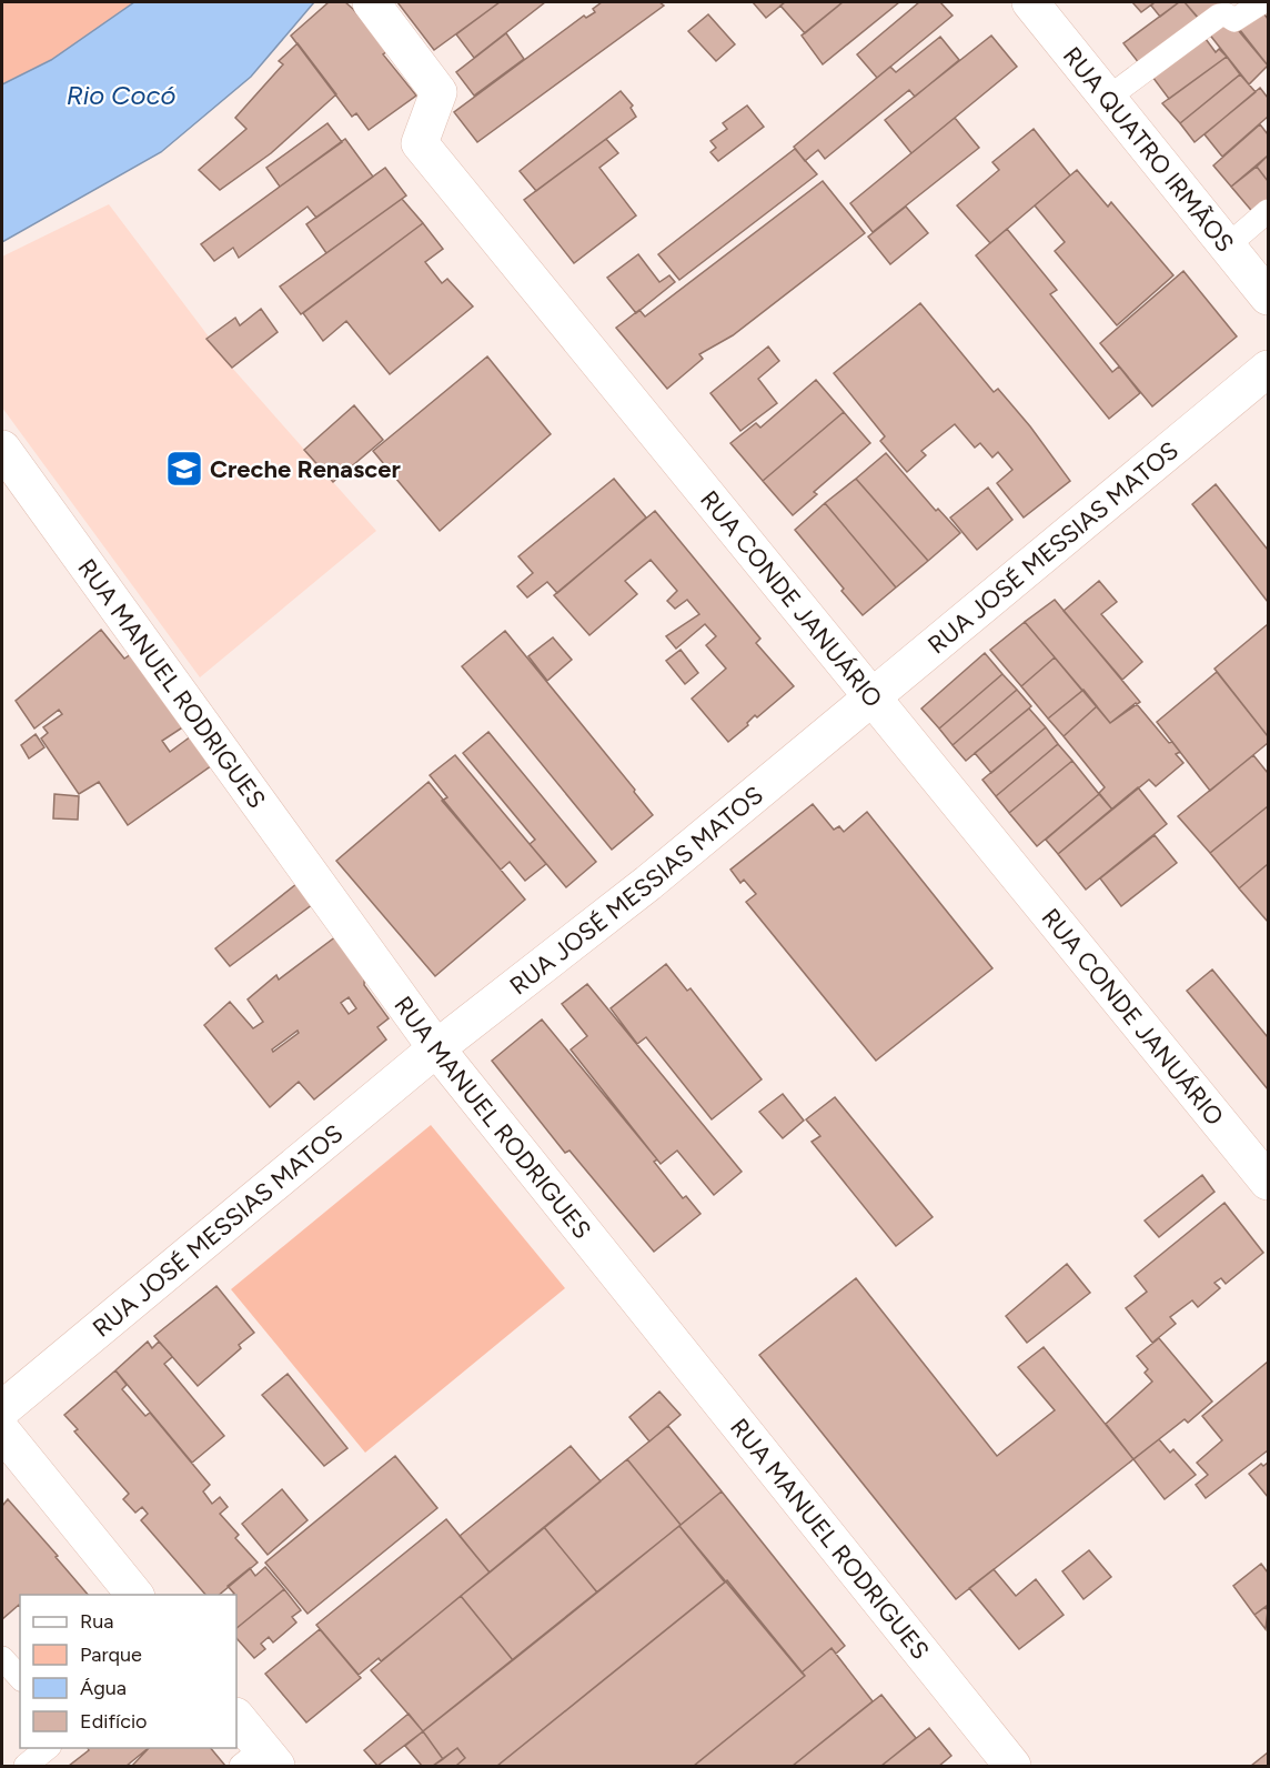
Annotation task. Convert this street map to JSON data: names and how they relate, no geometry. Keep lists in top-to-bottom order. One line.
{"streets":{"street":["RUA QUATRO IRMÃOS","RUA JOSÉ MESSIAS MATOS","RUA CONDE JANUÁRIO","RUA MANUEL RODRIGUES"]},"crossings":[["RUA JOSÉ MESSIAS MATOS","RUA CONDE JANUÁRIO"],["RUA JOSÉ MESSIAS MATOS","RUA MANUEL RODRIGUES"]],"water":["Rio Cocó"],"places":{"school or university":["Creche Renascer"]},"legend":["Rua","Parque","Água","Edifício"]}
